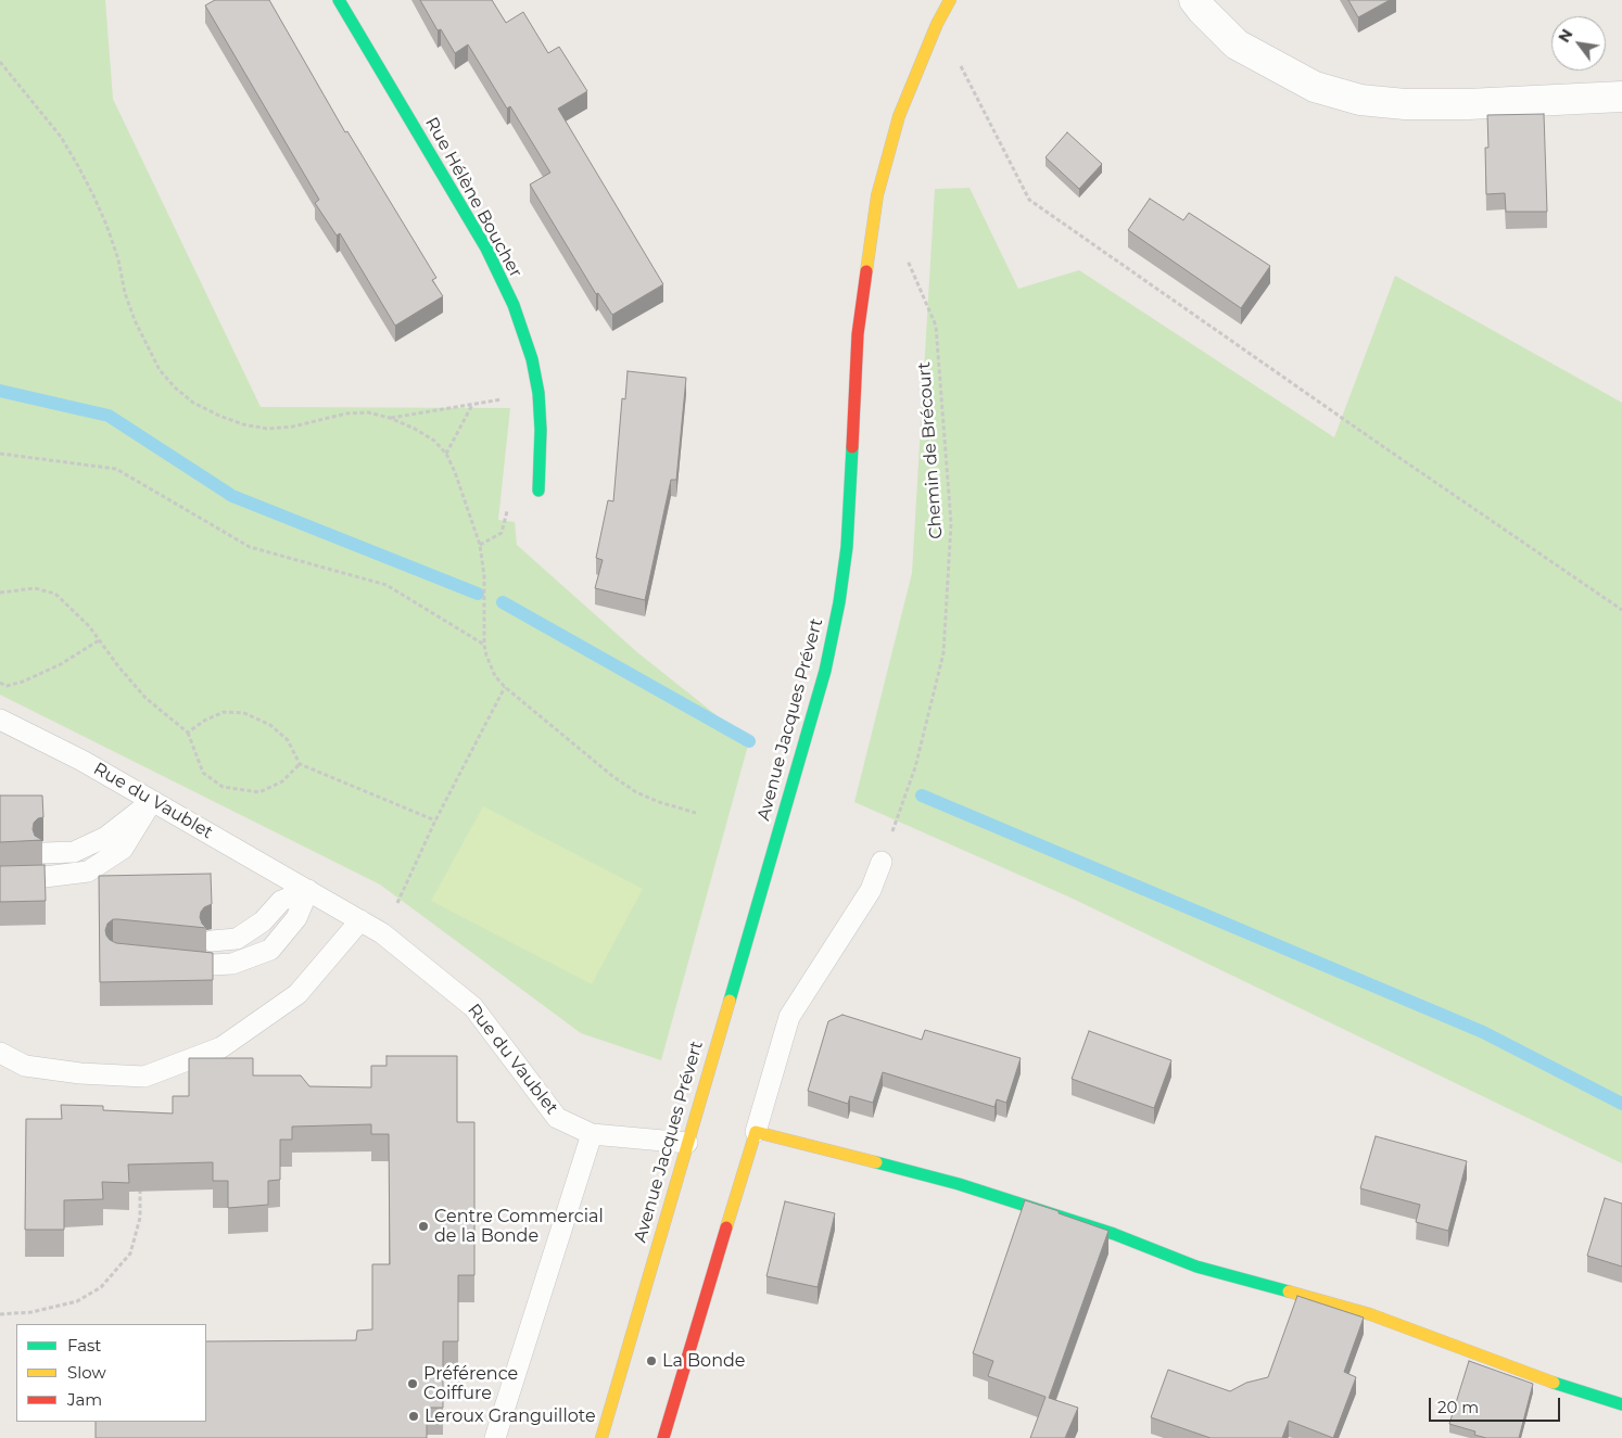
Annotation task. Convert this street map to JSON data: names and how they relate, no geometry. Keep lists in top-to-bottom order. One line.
{"streets":{"street":["Rue Hélène Boucher","Avenue Jacques Prévert"],"lane":["Rue du Vaublet"],"path":["Chemin de Brécourt"]},"crossings":[["Avenue Jacques Prévert","Rue du Vaublet"]],"places":["Centre Commercial de la Bonde","La Bonde","Préférence Coiffure","Leroux Granguillote"],"legend":["Fast","Slow","Jam"],"scale_bar":"20 m","north":"top left"}
